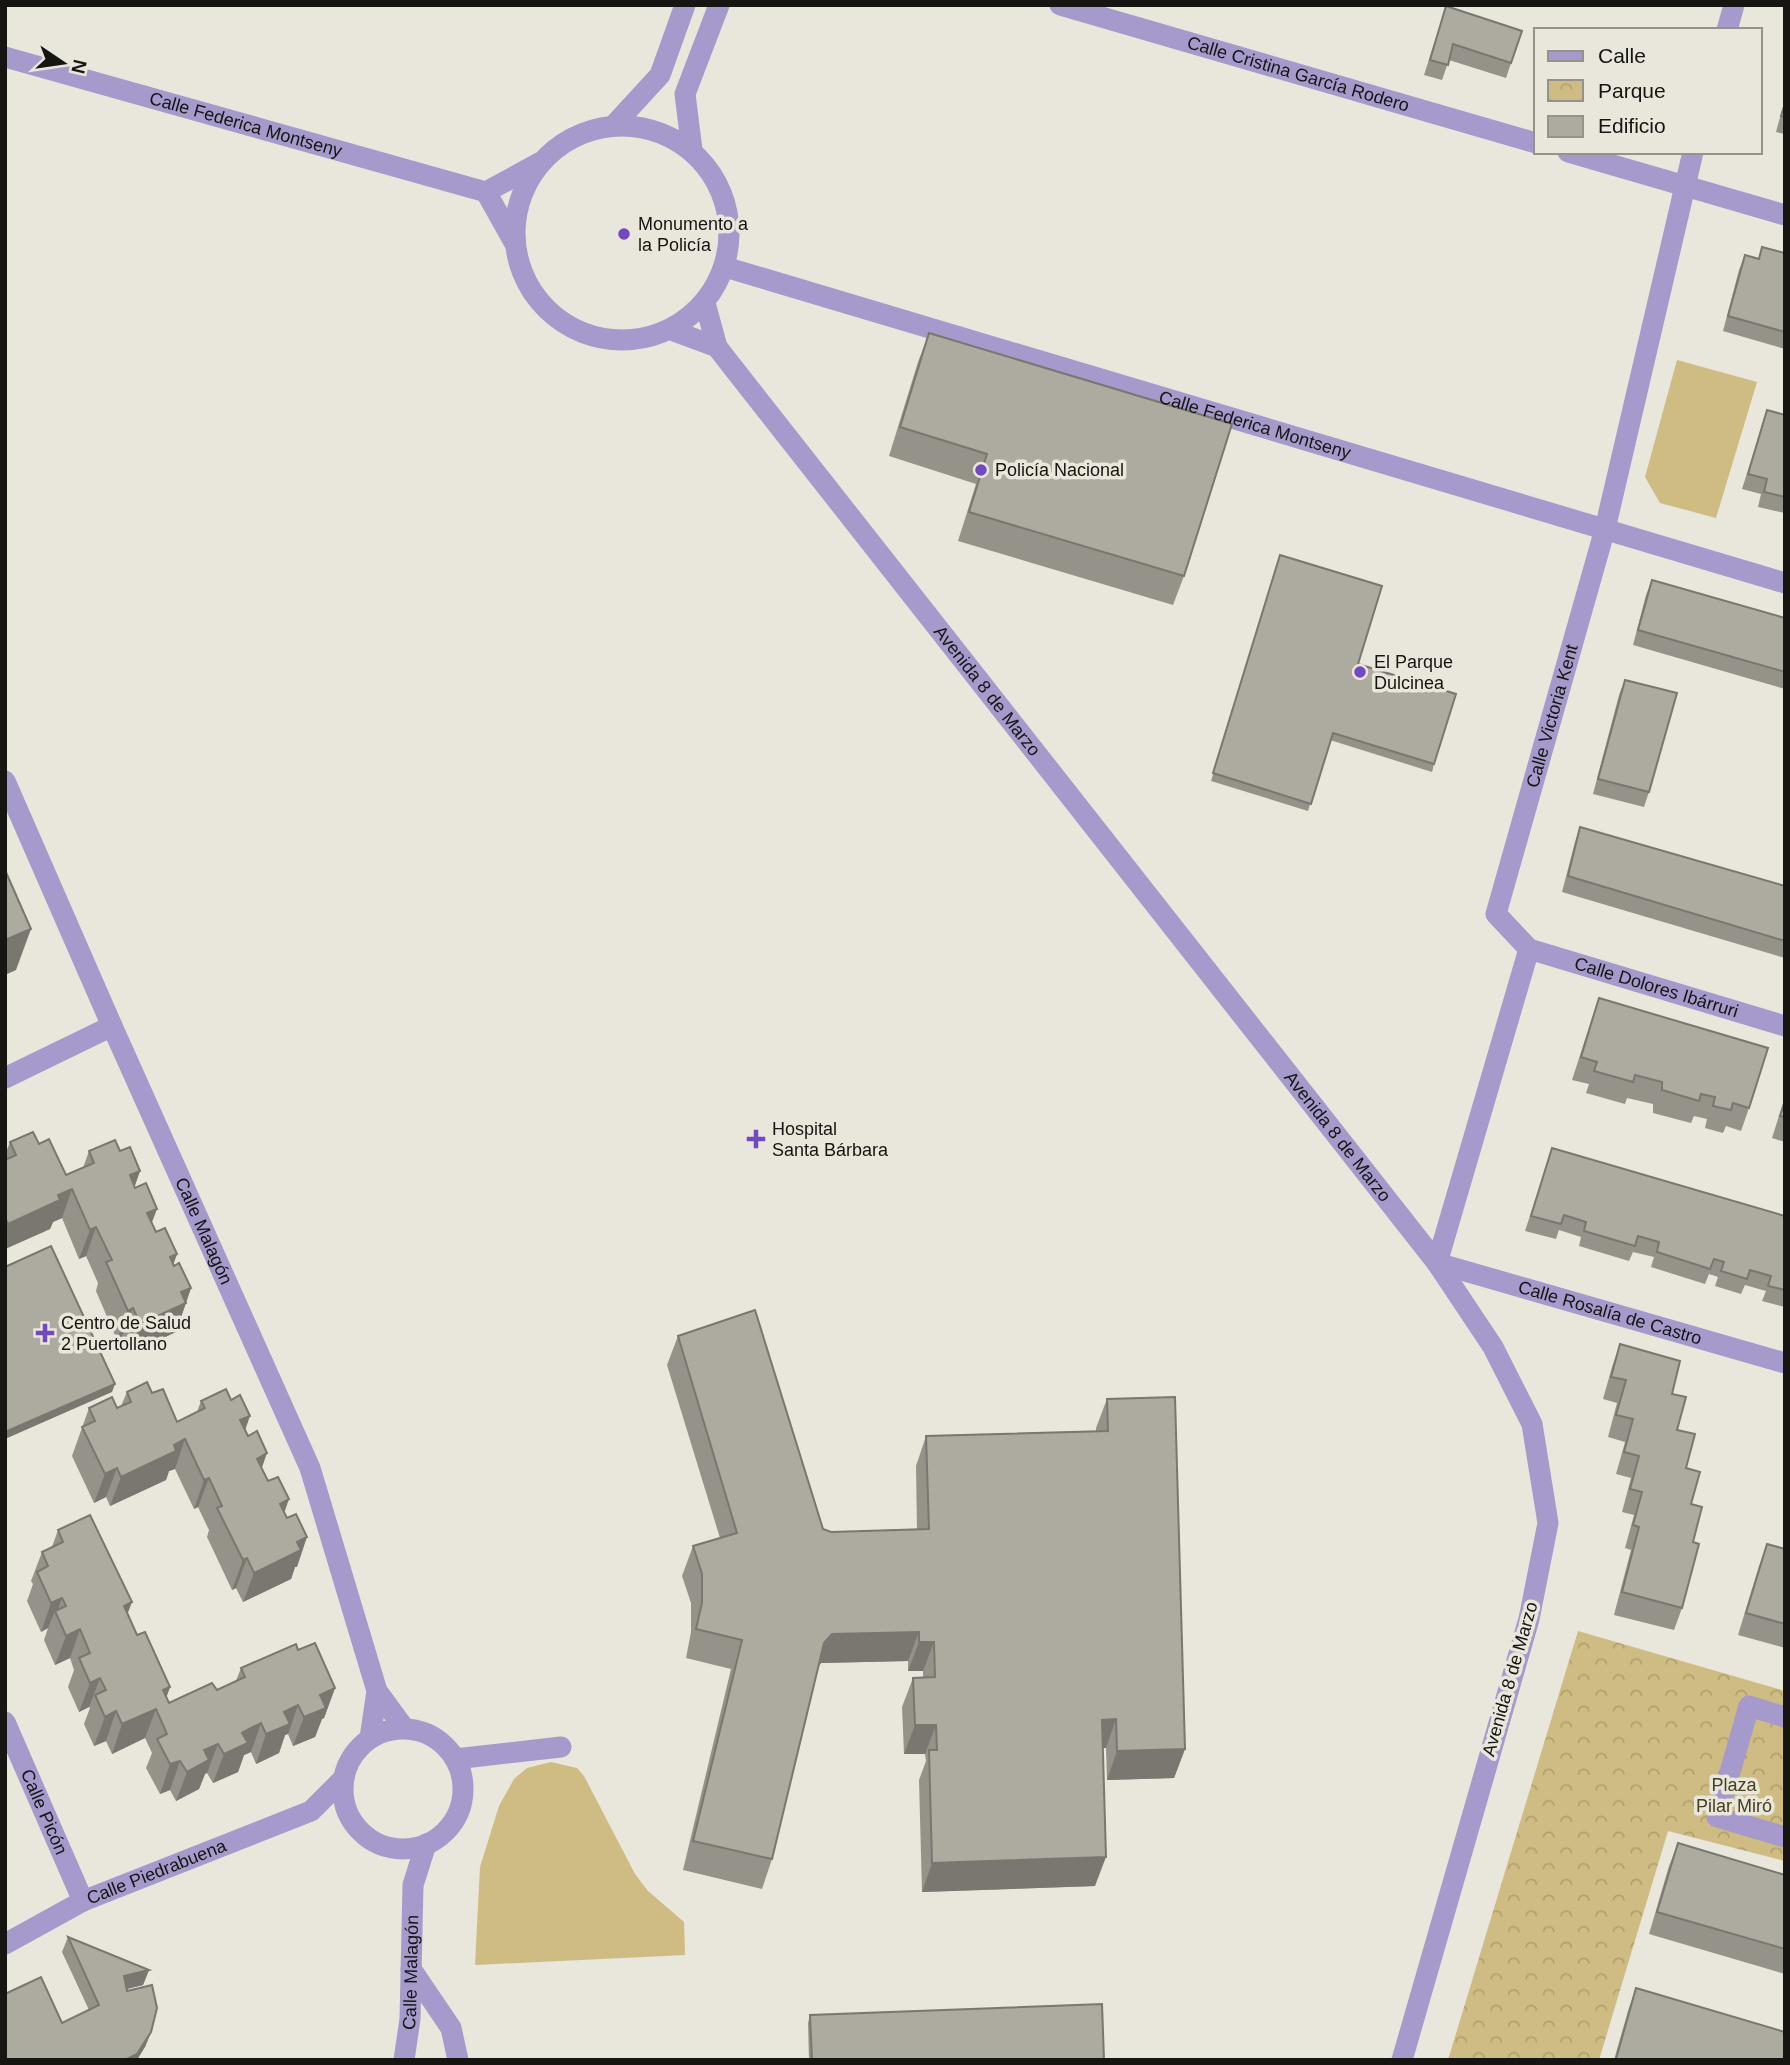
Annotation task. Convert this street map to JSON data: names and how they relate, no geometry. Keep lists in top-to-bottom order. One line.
{"streets":{"street":["Calle Cristina García Rodero","Calle Federica Montseny","Avenida 8 de Marzo","Calle Victoria Kent","Calle Dolores Ibárruri","Calle Malagón","Calle Rosalía de Castro","Calle Picón","Calle Piedrabuena"]},"crossings":[["Calle Federica Montseny","Avenida 8 de Marzo"],["Calle Federica Montseny","Calle Victoria Kent"],["Avenida 8 de Marzo","Calle Rosalía de Castro"],["Calle Victoria Kent","Calle Dolores Ibárruri"],["Calle Malagón","Calle Piedrabuena"],["Calle Picón","Calle Piedrabuena"]],"parks":["Plaza Pilar Miró"],"places":{"other":["Monumento a la Policía","Policía Nacional","El Parque Dulcinea"],"health":["Hospital Santa Bárbara","Centro de Salud 2 Puertollano"]},"legend":["Calle","Parque","Edificio"],"north":"right"}
